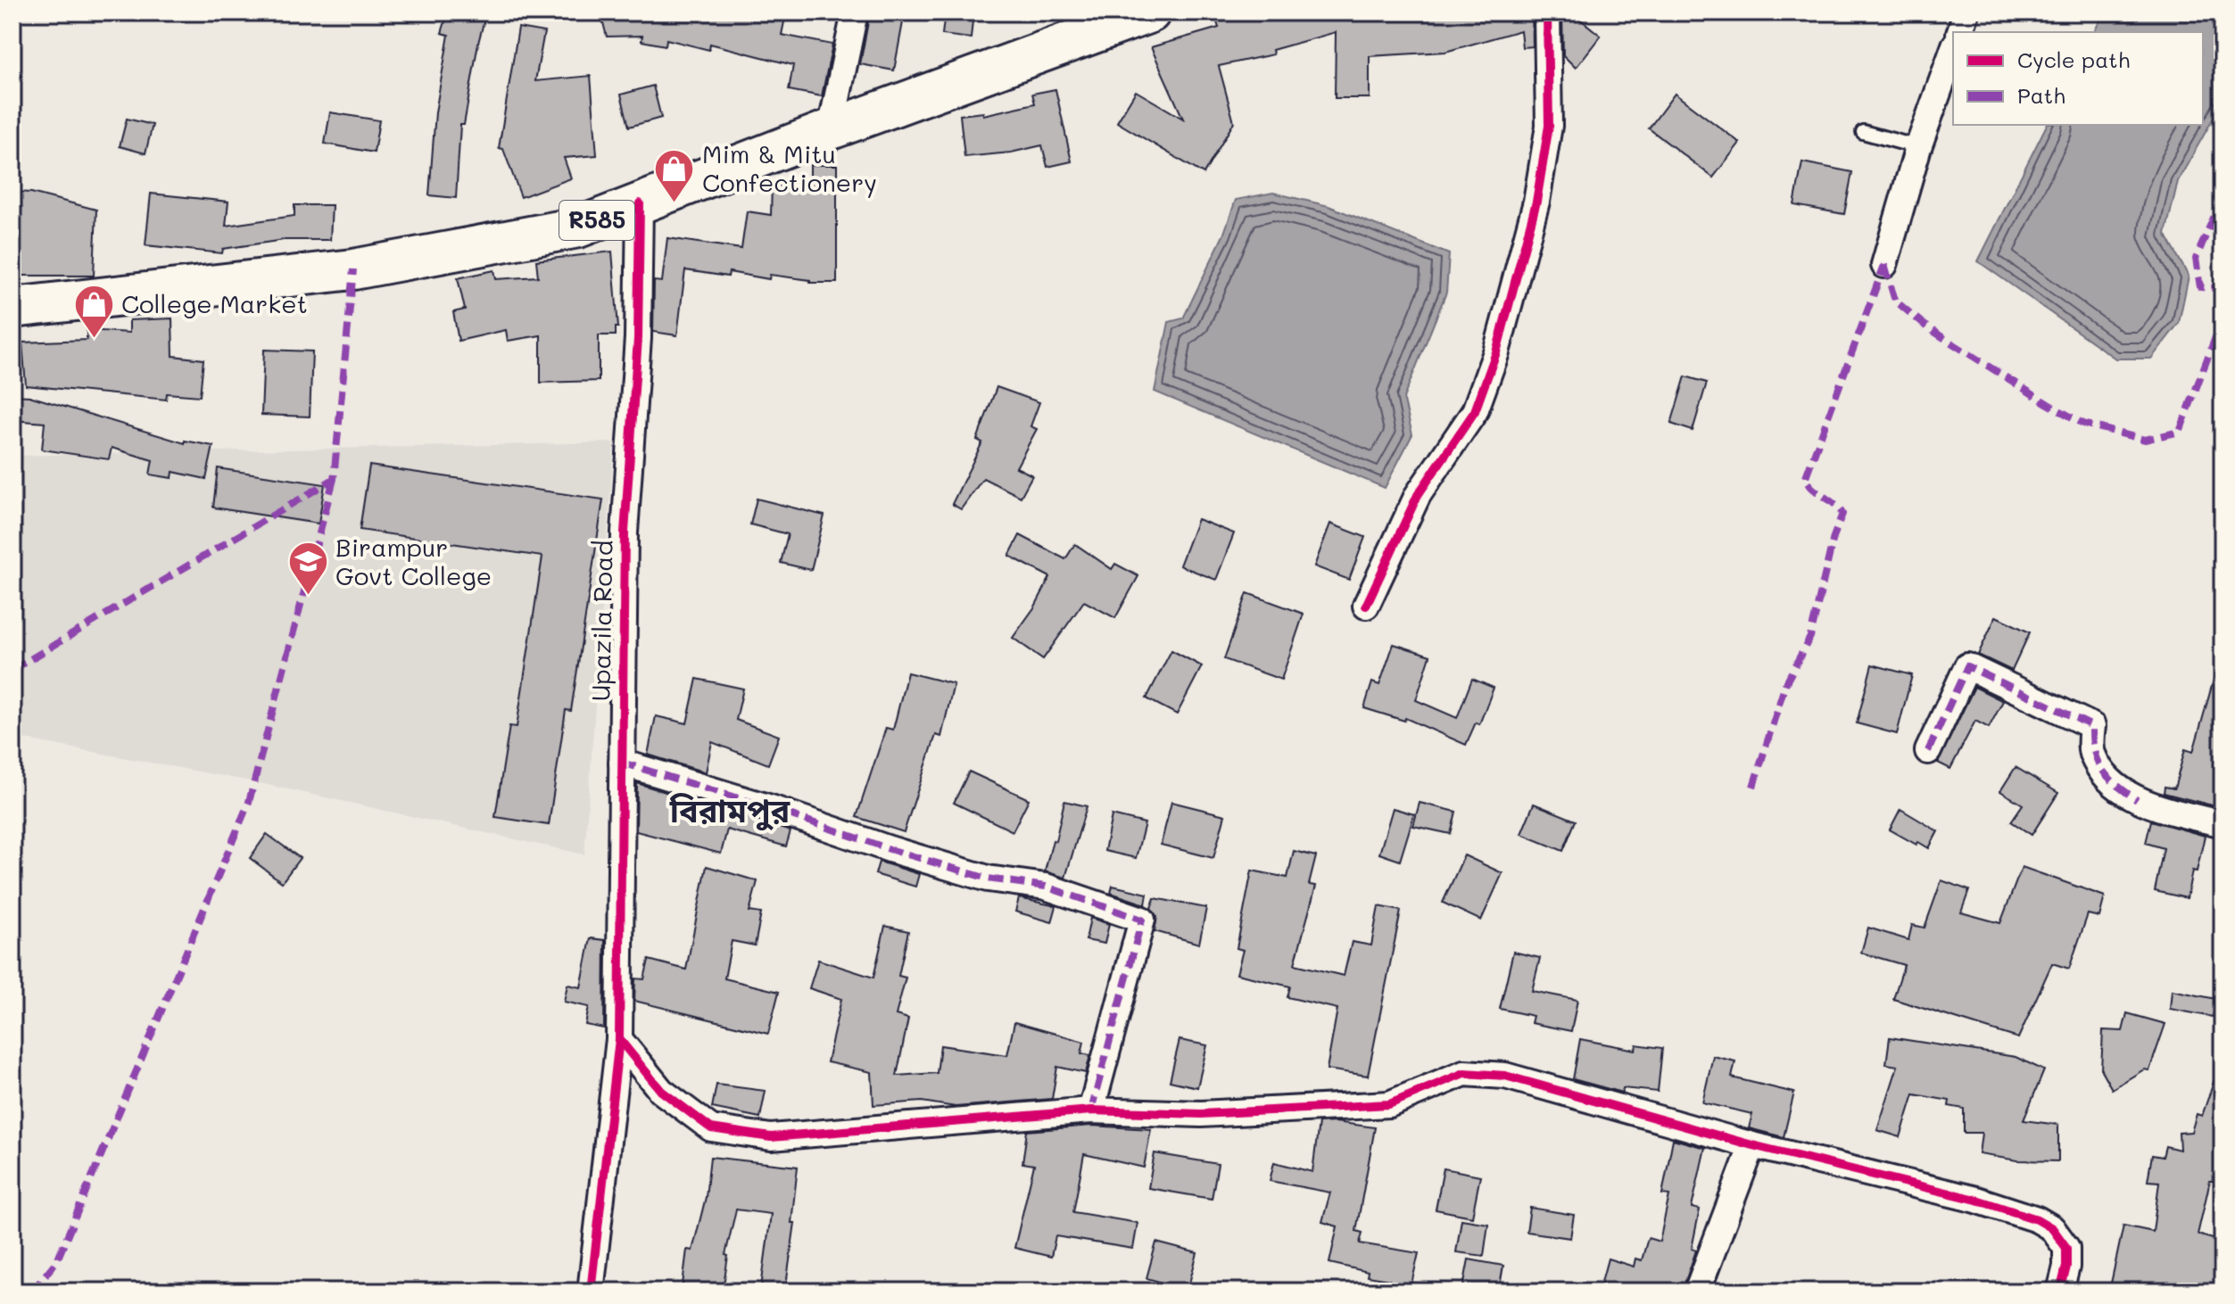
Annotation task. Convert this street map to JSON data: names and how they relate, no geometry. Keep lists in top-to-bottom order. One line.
{"streets":{"main road":["R585"],"street":["Upazila Road"]},"crossings":[["R585","Upazila Road"]],"districts":["বিরামপুর"],"places":{"shop":["Mim & Mitu Confectionery","College Market"],"school or university":["Birampur Govt College"]},"legend":["Cycle path","Path"]}
